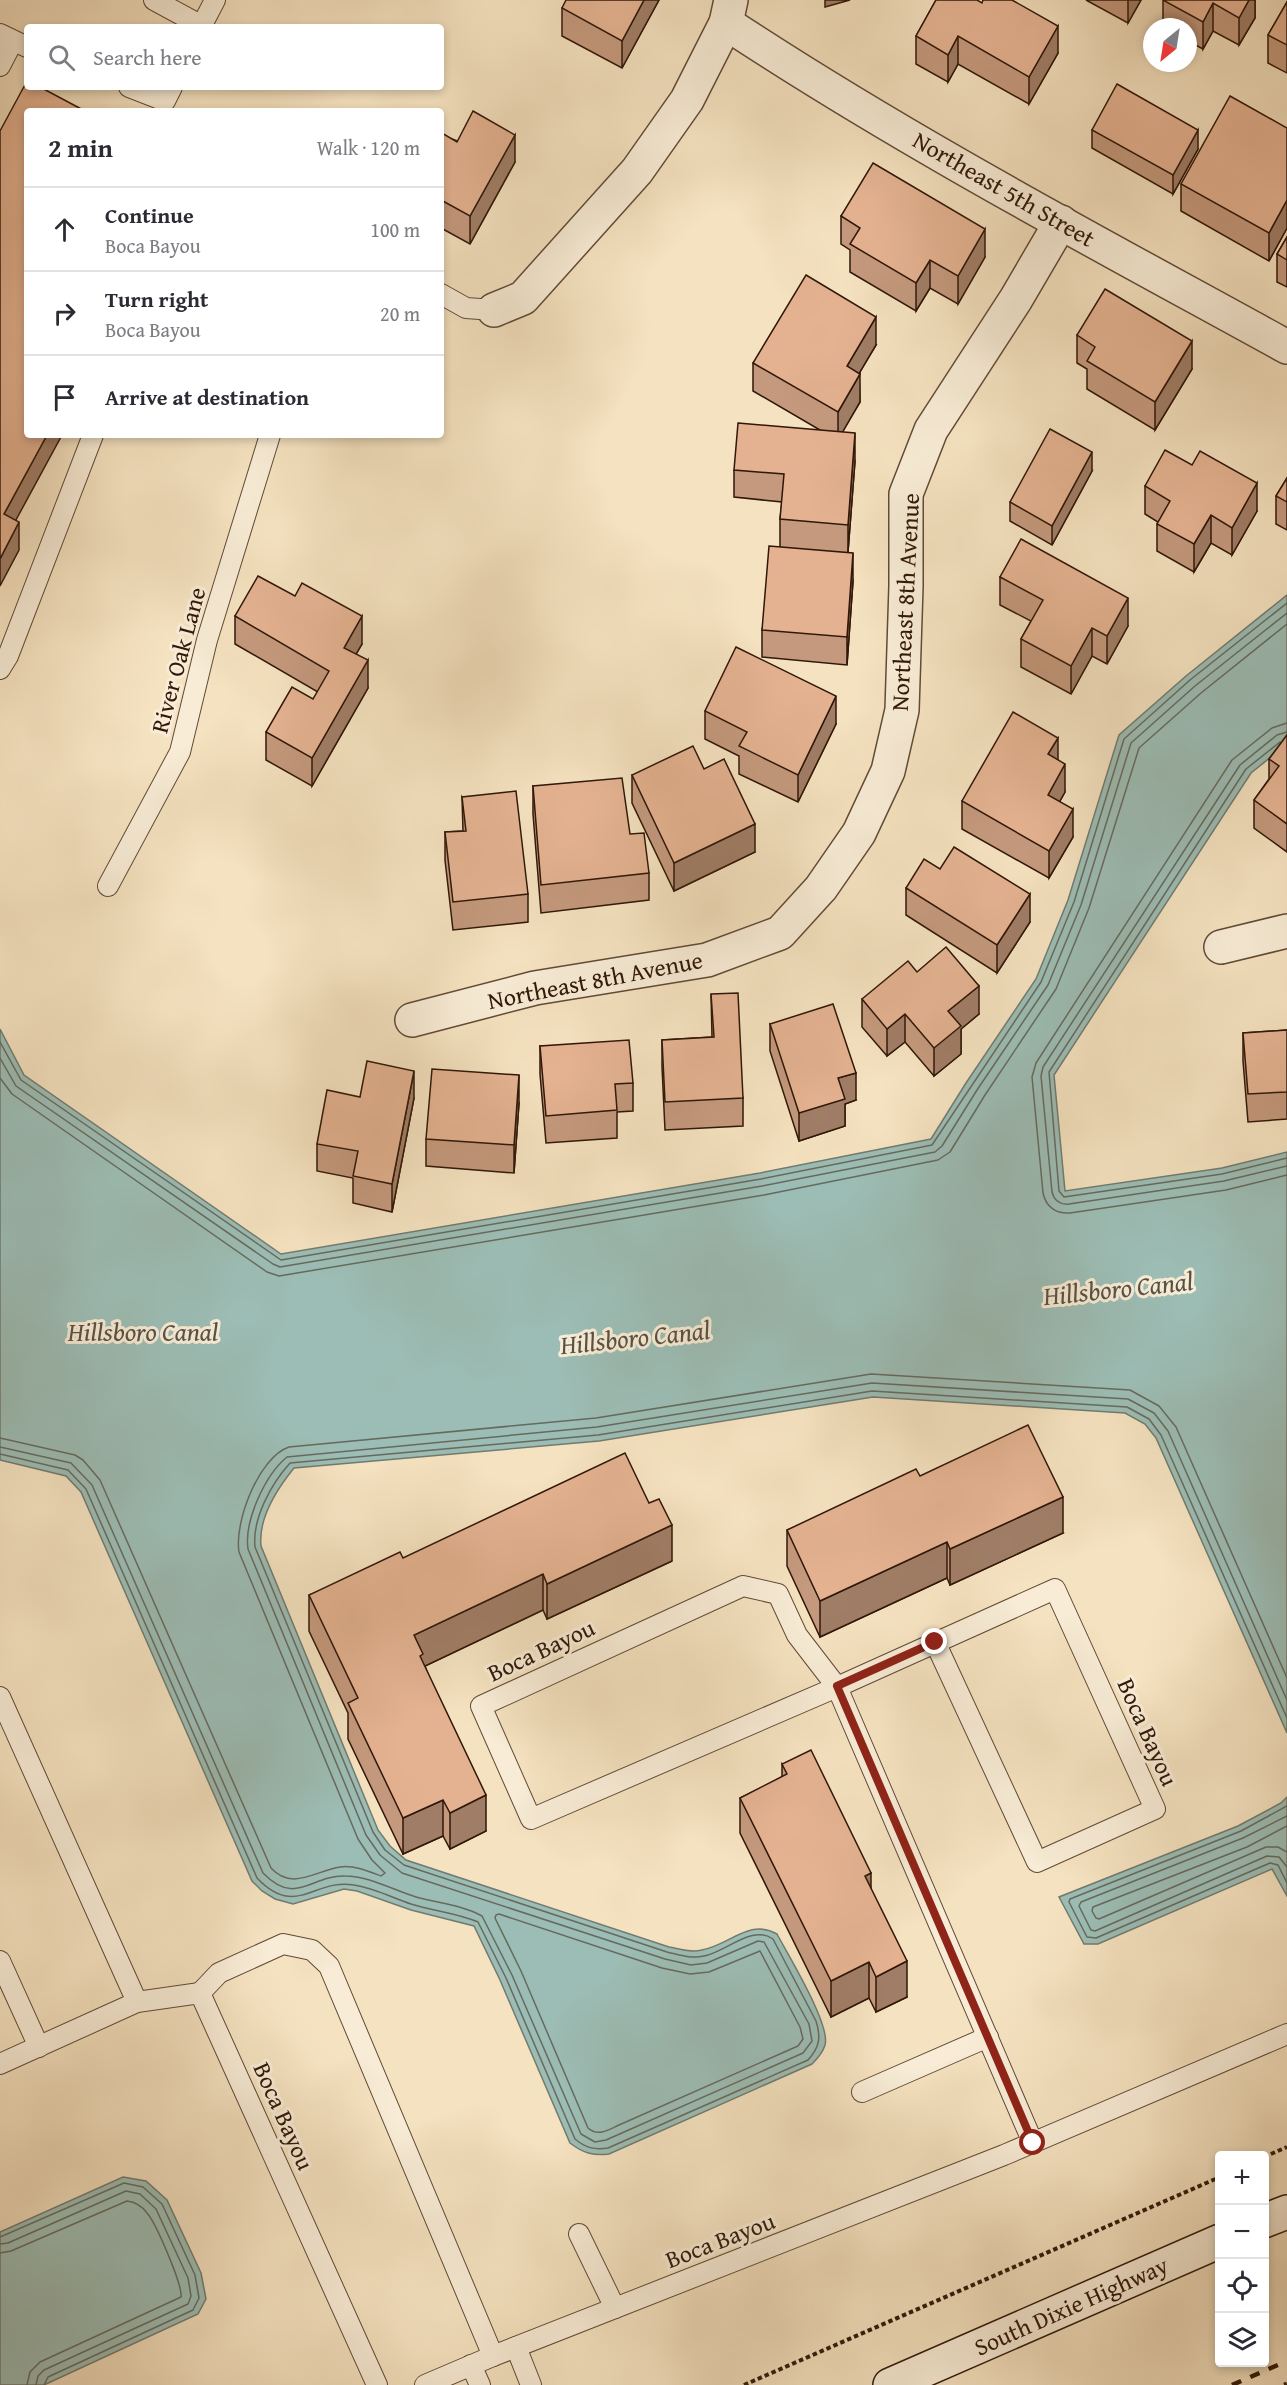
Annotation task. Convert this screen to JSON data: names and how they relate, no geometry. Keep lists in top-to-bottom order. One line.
{"streets":{"street":["Northeast 5th Street","Northeast 8th Avenue","South Dixie Highway"],"lane":["River Oak Lane","Boca Bayou"]},"crossings":[["Northeast 5th Street","Northeast 8th Avenue"]],"water":["Hillsboro Canal"],"north":"bottom left","page":{"search":"Search here","heading":["2 min","Walk · 120 m"],"list":[["Continue","Boca Bayou","100 m"],["Turn right","Boca Bayou","20 m"],"Arrive at destination"],"map_buttons":["+","−"]}}
